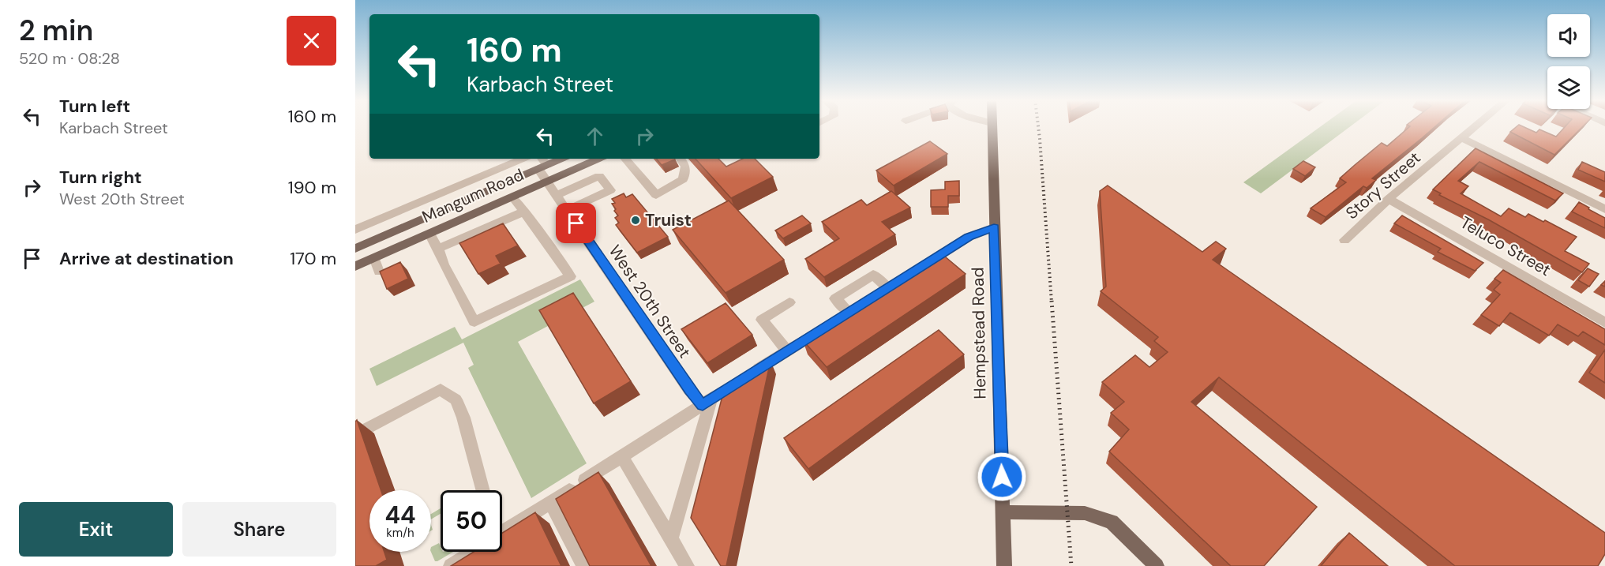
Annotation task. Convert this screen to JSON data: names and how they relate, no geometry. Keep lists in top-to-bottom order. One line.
{"streets":{"main road":["Mangum Road","Hempstead Road"],"street":["Story Street","Teluco Street","West 20th Street"]},"crossings":[["Story Street","Teluco Street"],["Mangum Road","West 20th Street"]],"places":["Truist"],"page":{"heading":["2 min","520 m · 08:28"],"turn":["160 m","Karbach Street"],"list":[{"name":"Turn left","note":"Karbach Street","value":"160 m"},{"name":"Turn right","note":"West 20th Street","value":"190 m"},{"name":"Arrive at destination","value":"170 m"}],"speed":"44 km/h","limit":"50","buttons":["Exit","Share"]}}
